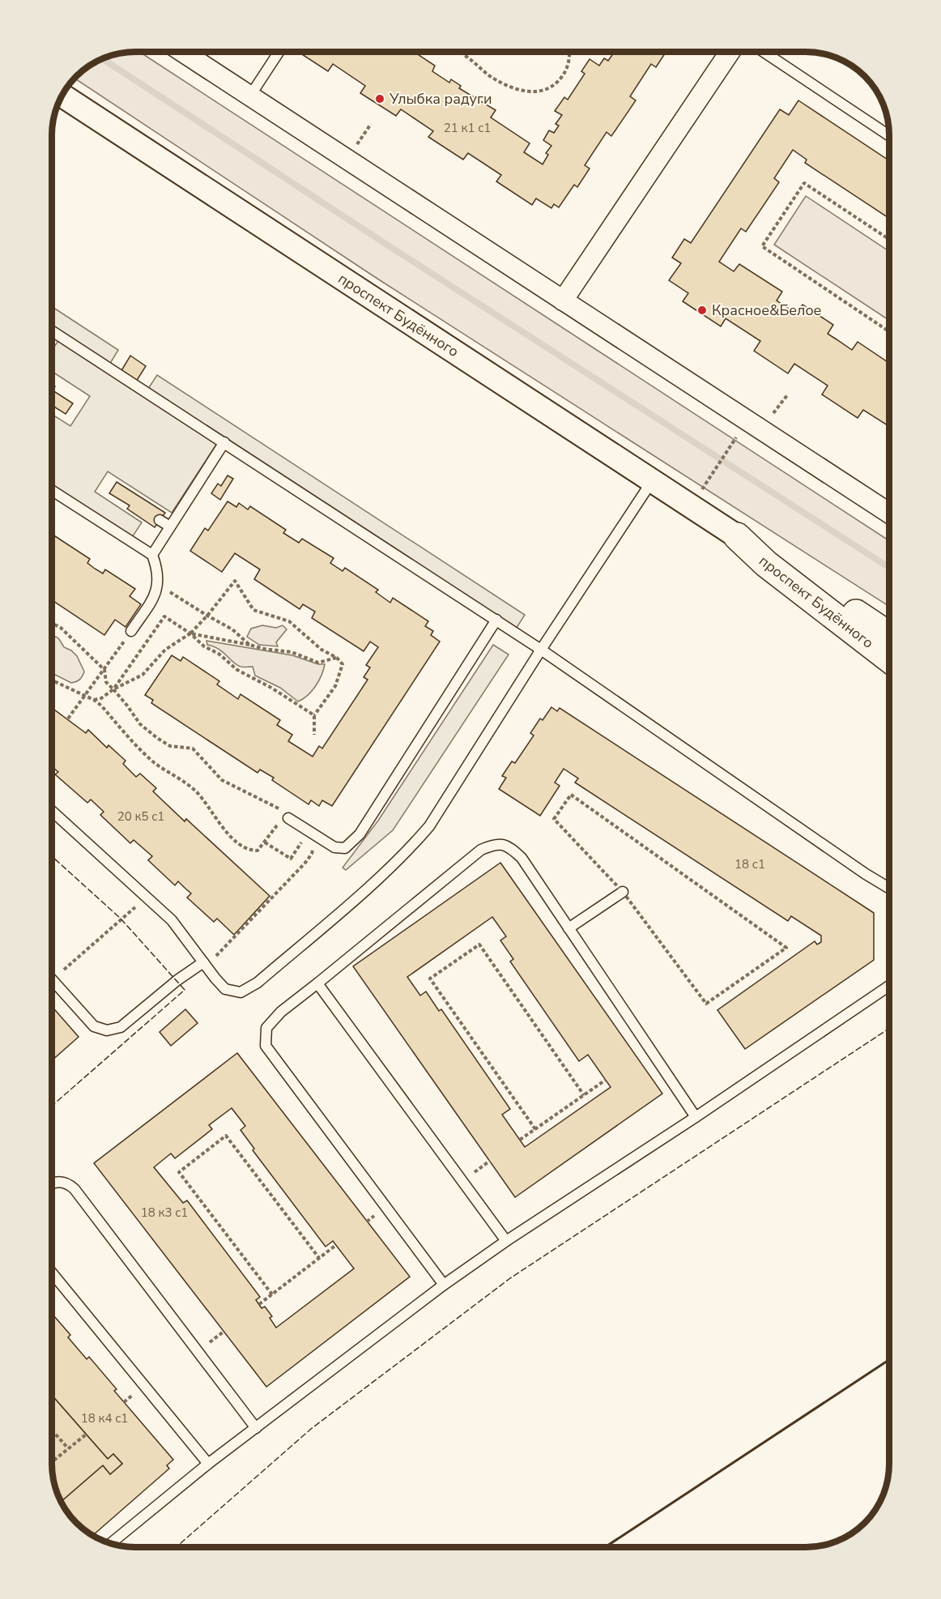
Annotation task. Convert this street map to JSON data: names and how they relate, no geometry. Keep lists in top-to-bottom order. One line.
{"streets":{"main road":["проспект Будённого"]},"places":["Улыбка радуги","Красное&Белое"],"house_numbers":["21 к1 с1","20 к5 с1","18 с1","18 к3 с1","18 к4 с1"]}
